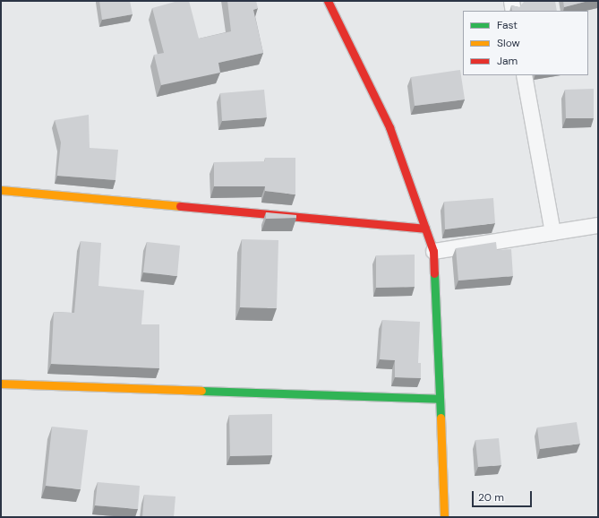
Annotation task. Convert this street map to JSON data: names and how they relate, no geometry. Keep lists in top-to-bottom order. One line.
{"legend":["Fast","Slow","Jam"],"scale_bar":"20 m"}
